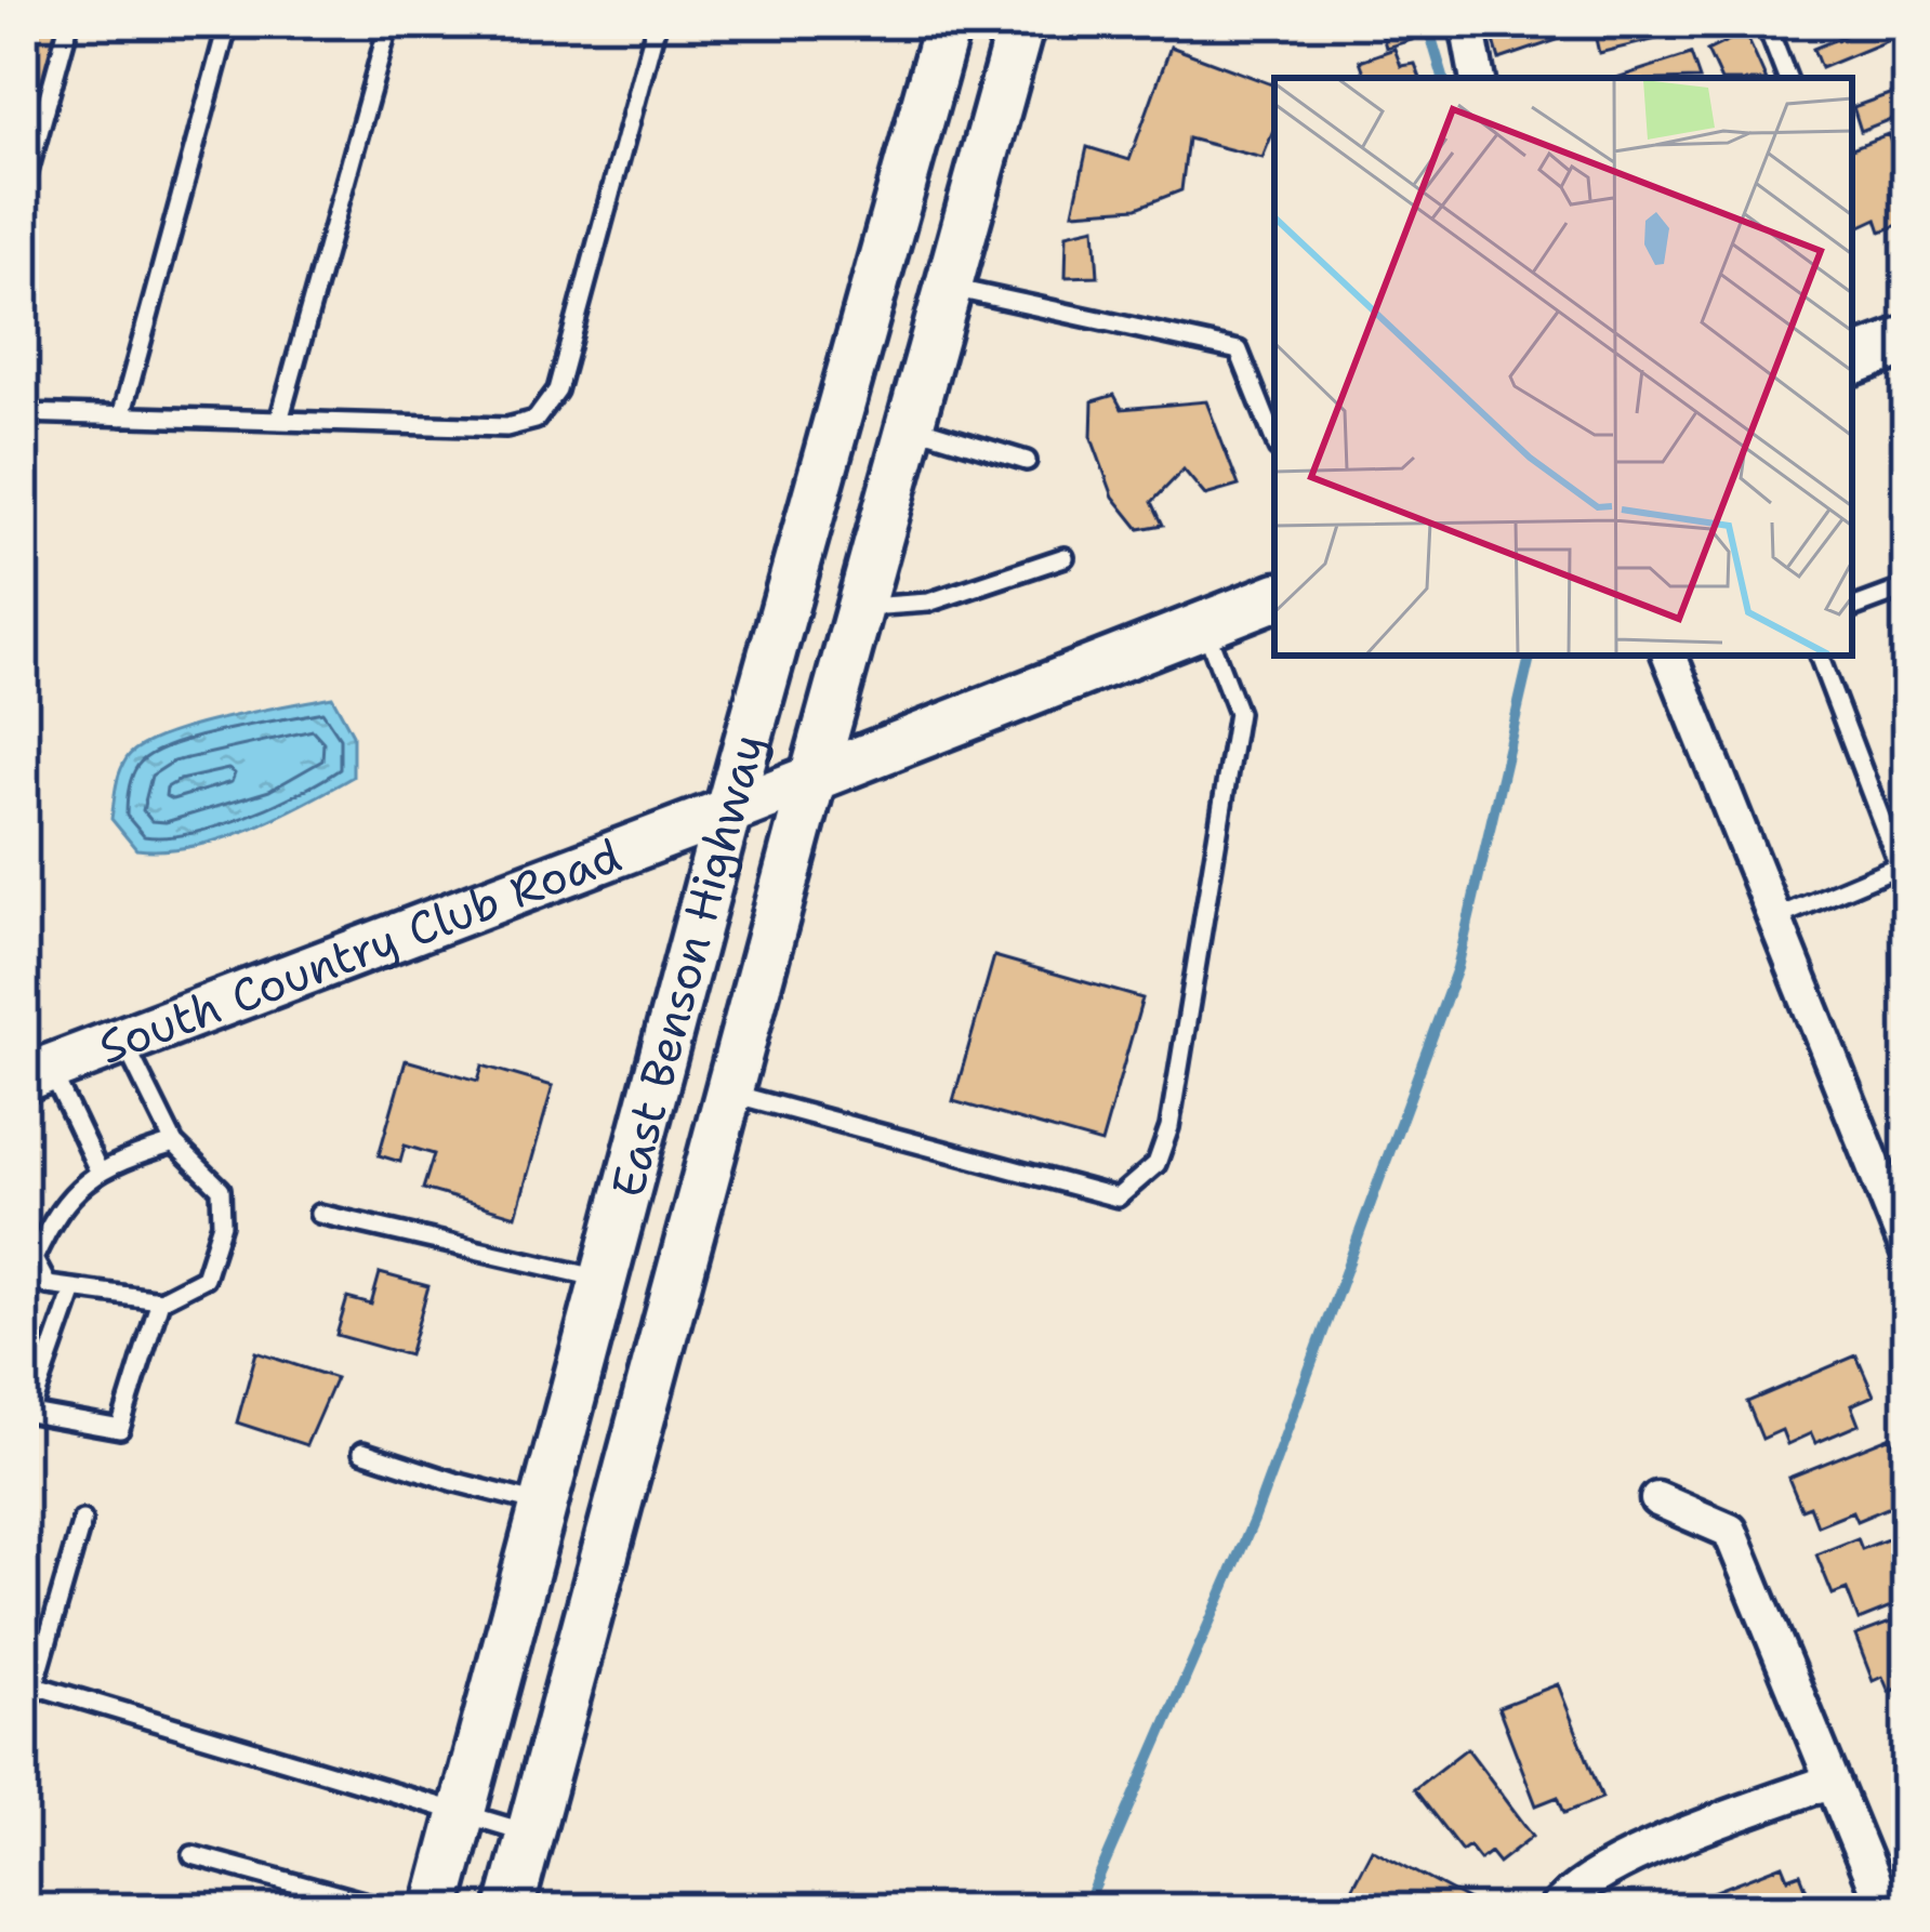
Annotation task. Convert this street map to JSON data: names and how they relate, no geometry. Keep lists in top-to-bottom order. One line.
{"streets":{"main road":["South Country Club Road","East Benson Highway"]},"crossings":[["South Country Club Road","East Benson Highway"]]}
